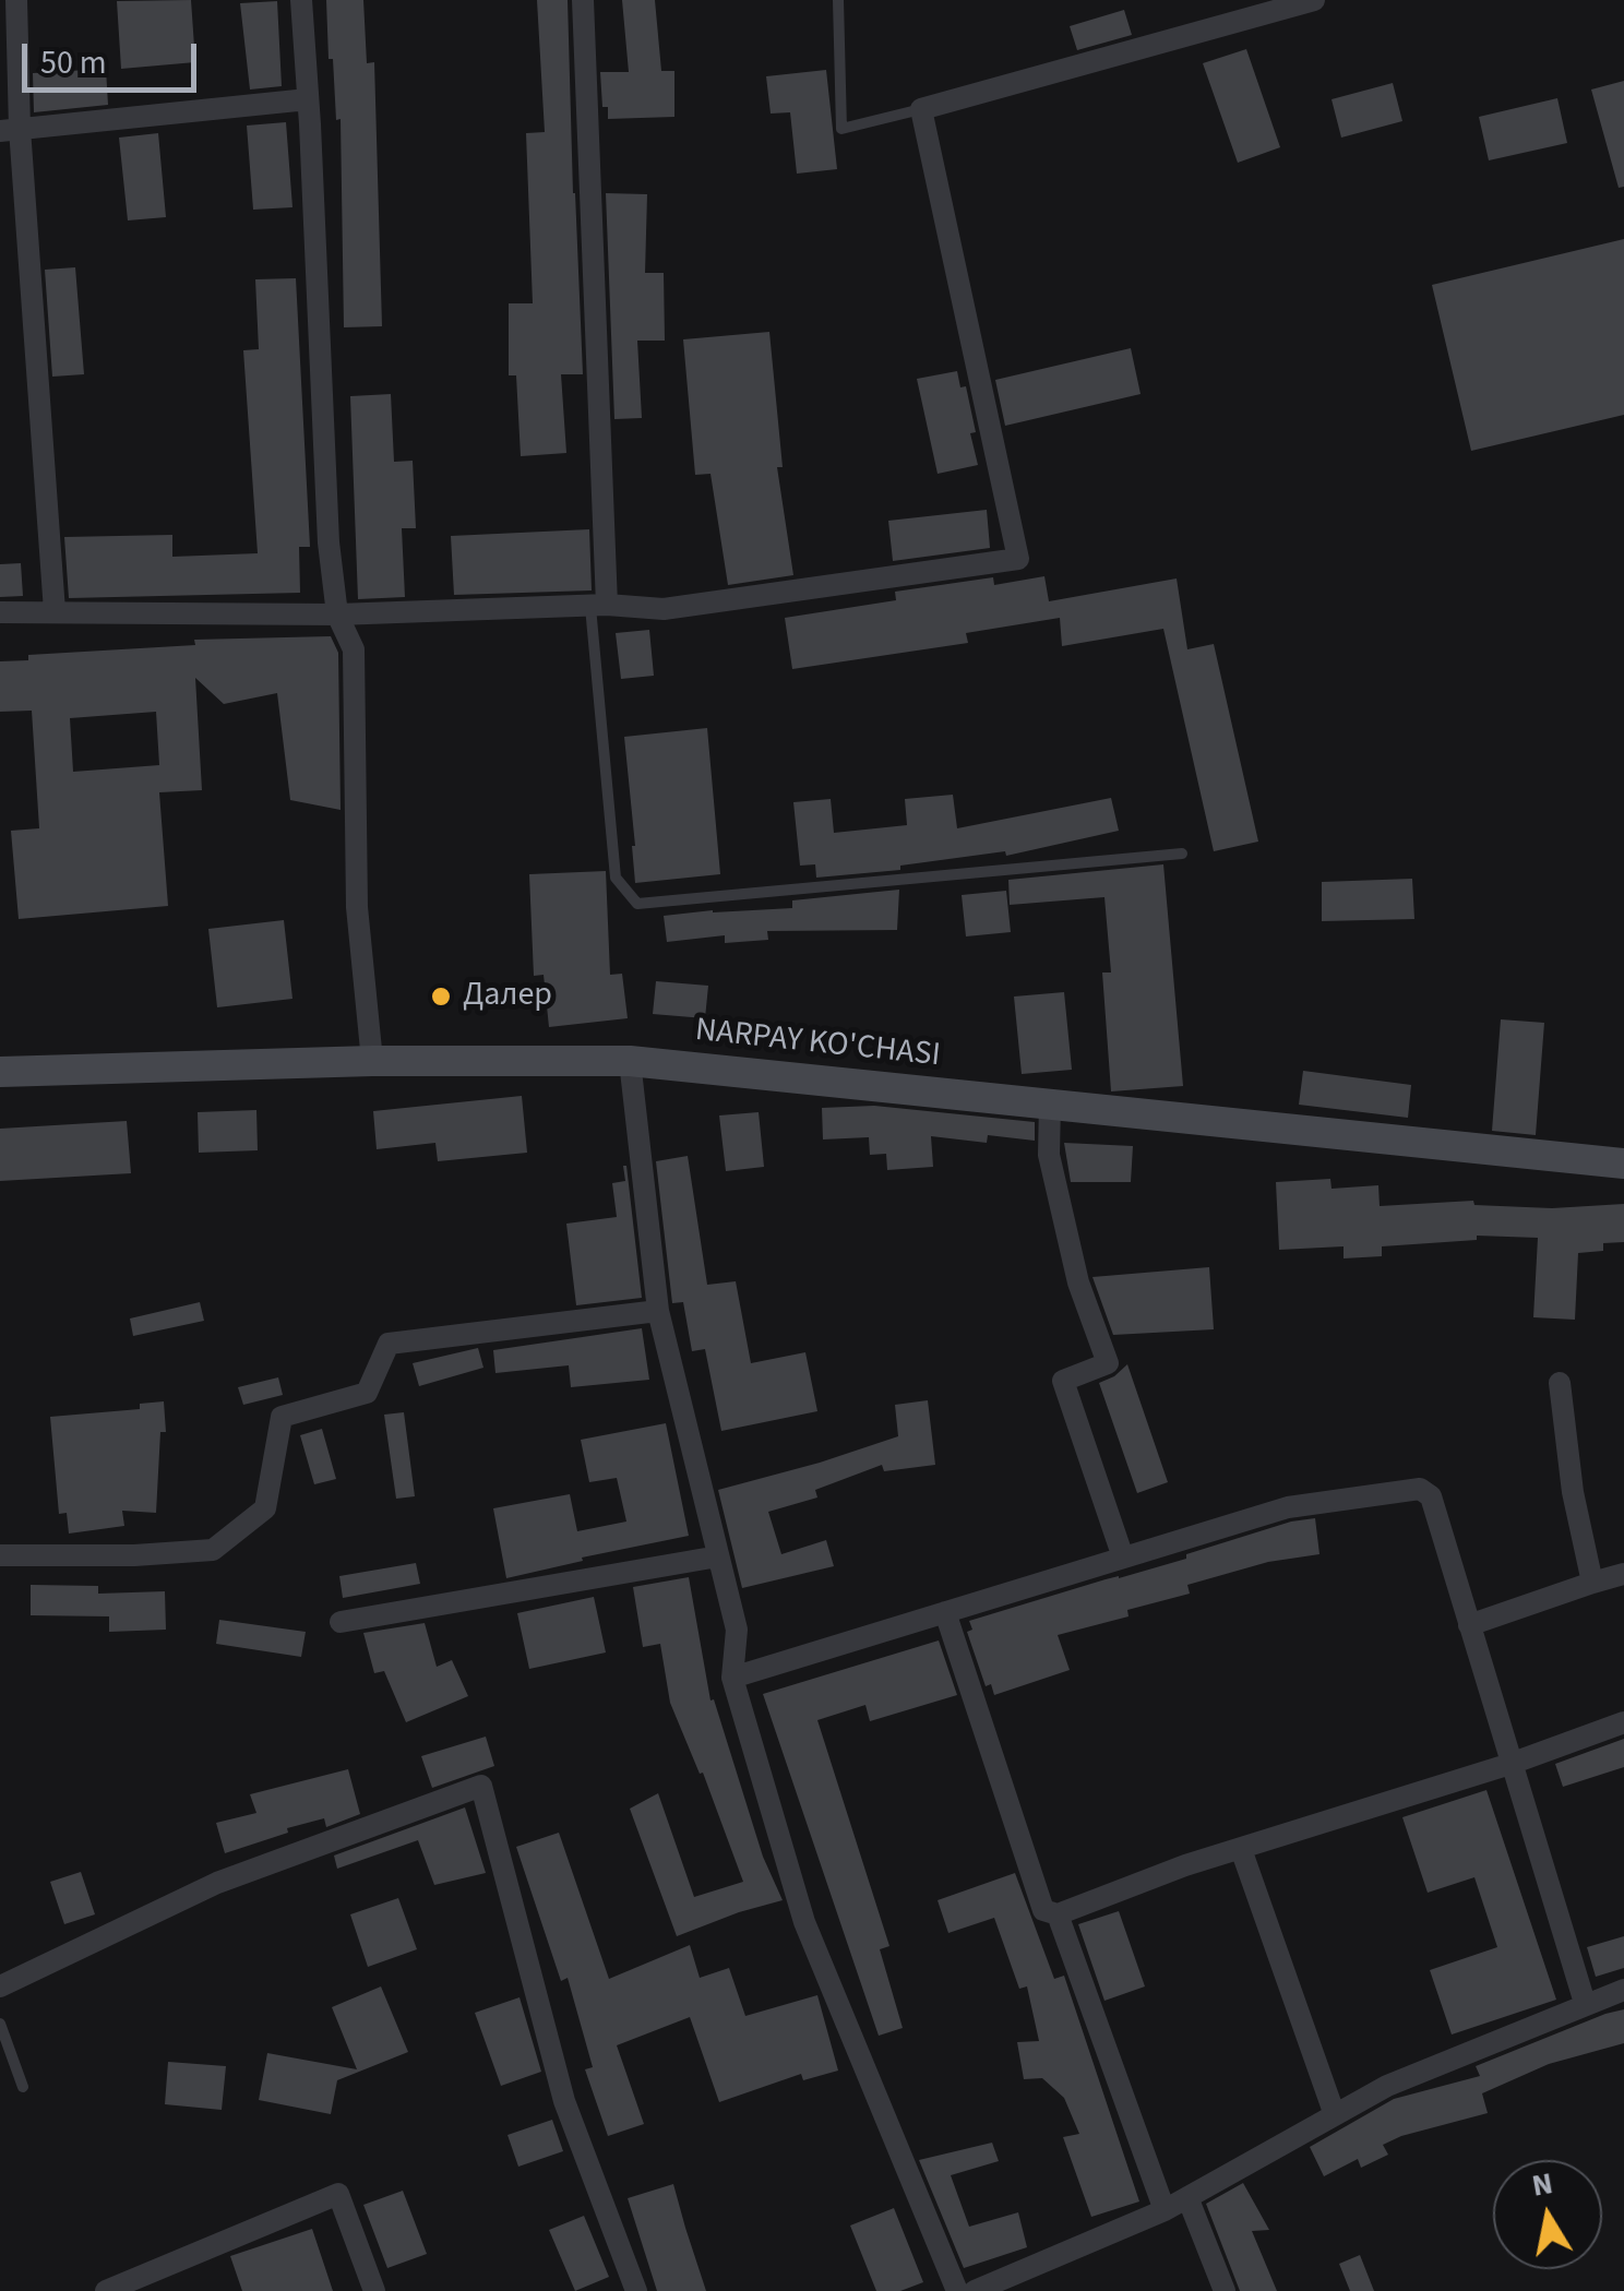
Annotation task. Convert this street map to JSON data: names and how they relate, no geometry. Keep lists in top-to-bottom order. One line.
{"streets":{"main road":["NARPAY KO'CHASI"]},"places":["Далер"],"scale_bar":"50 m","north":"top"}
